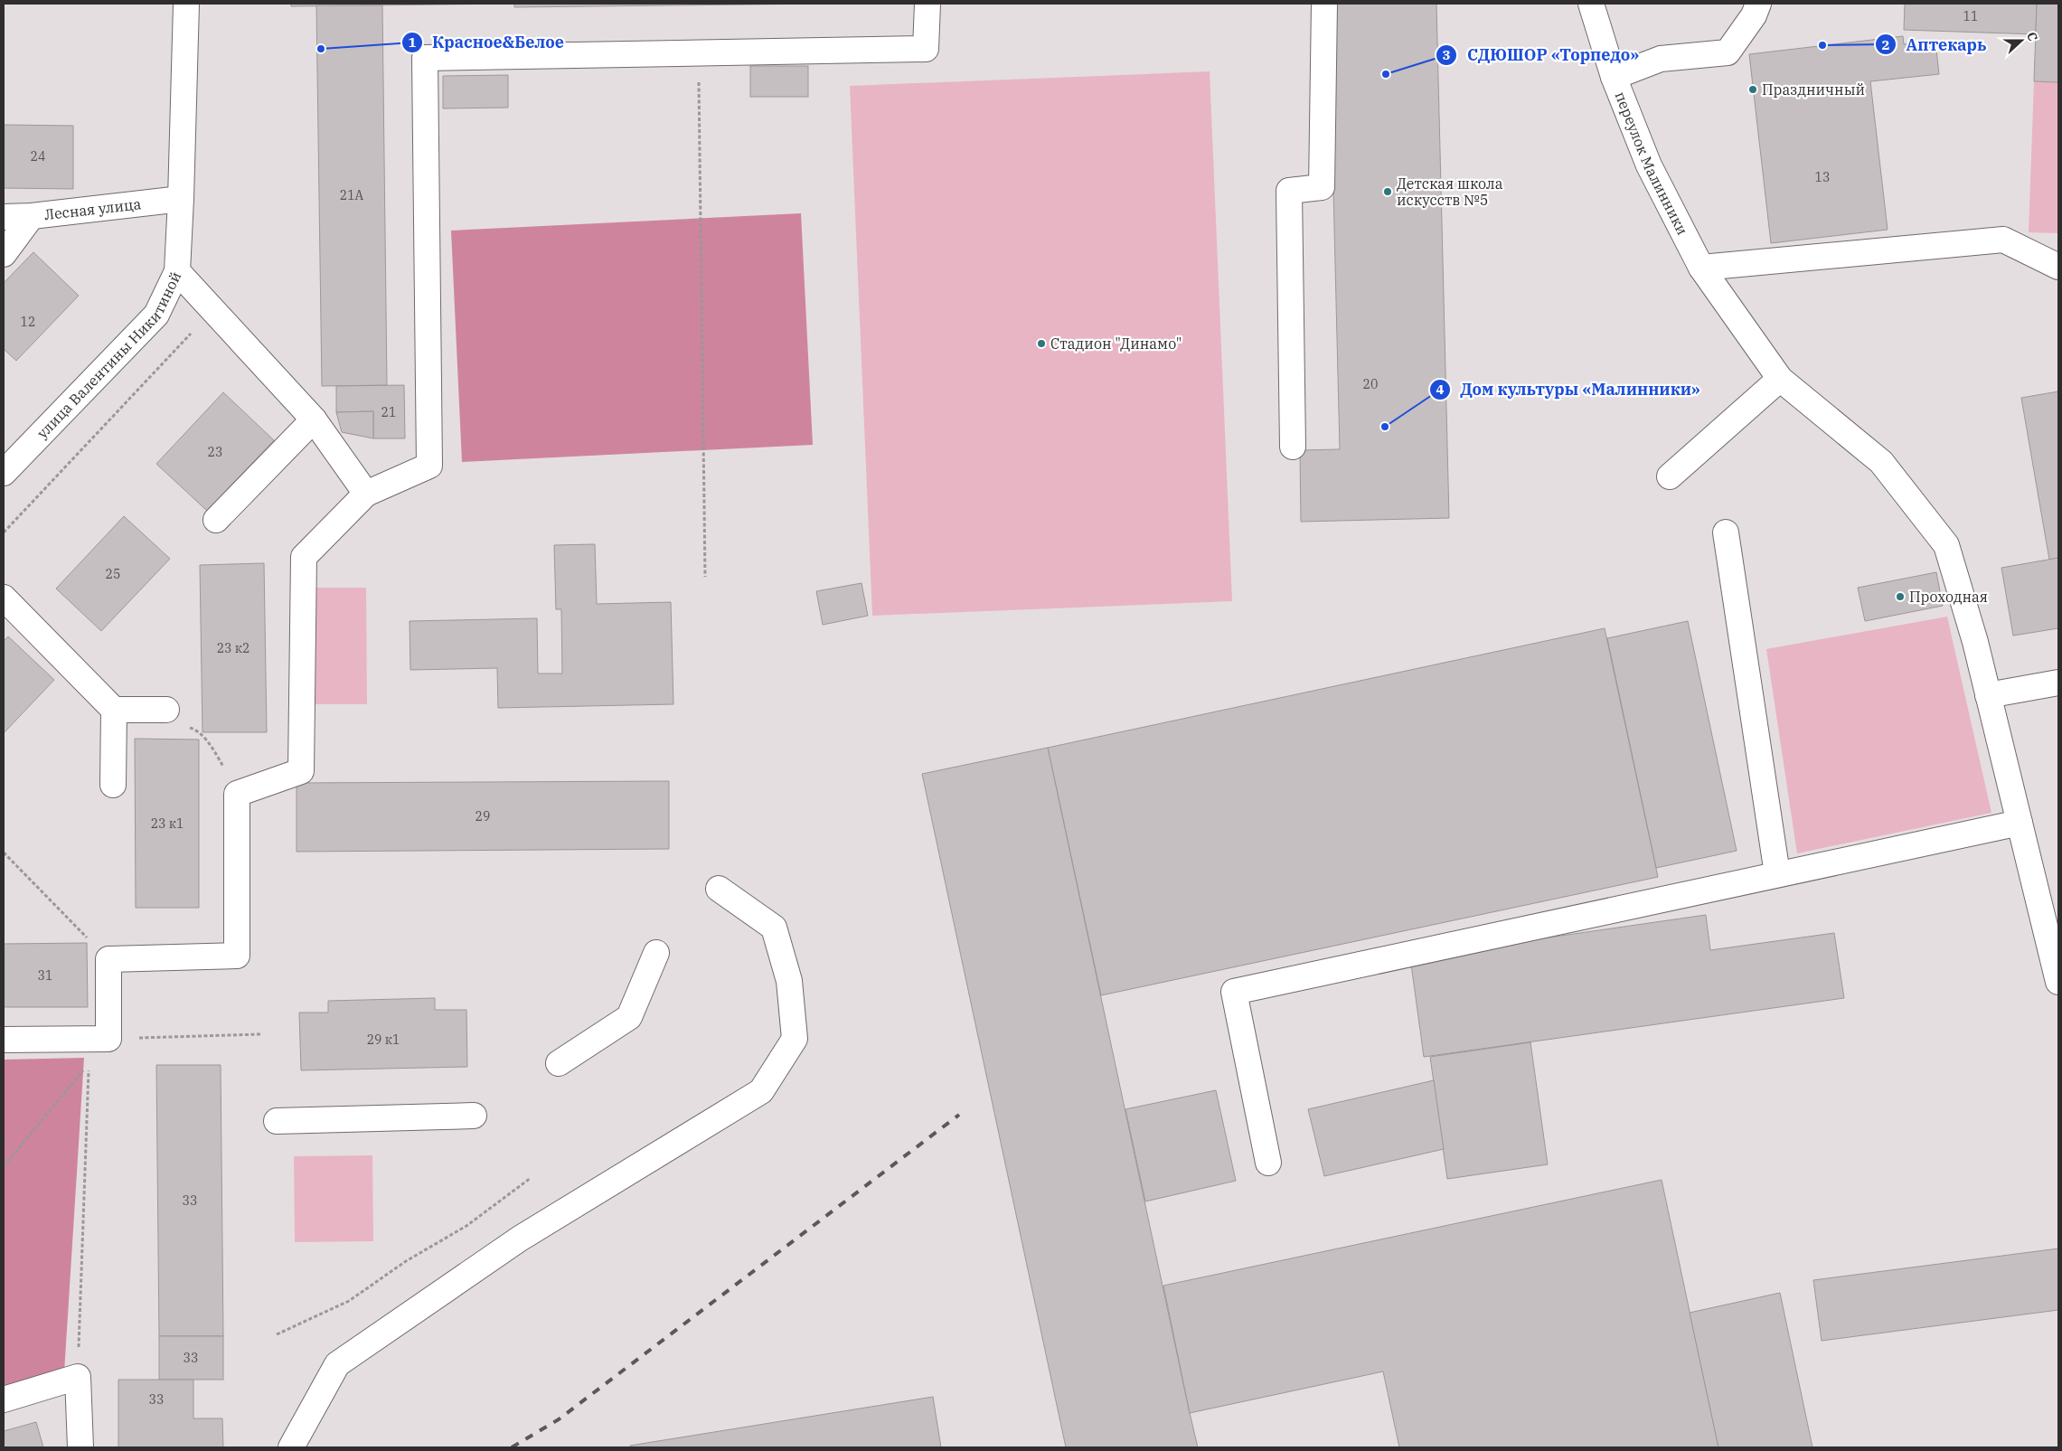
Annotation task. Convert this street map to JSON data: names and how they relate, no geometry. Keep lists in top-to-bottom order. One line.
{"streets":{"street":["переулок Малинники","Лесная улица","улица Валентины Никитиной"]},"crossings":[["Лесная улица","улица Валентины Никитиной"]],"places":["Аптекарь","Красное&Белое","СДЮШОР «Торпедо»","Праздничный","Детская школа искусств №5","Стадион \"Динамо\"","Дом культуры «Малинники»","Проходная"],"house_numbers":["11","24","13","21А","12","20","21","23","25","23 к2","29","23 к1","31","29 к1","33","33","33"],"north":"right"}
